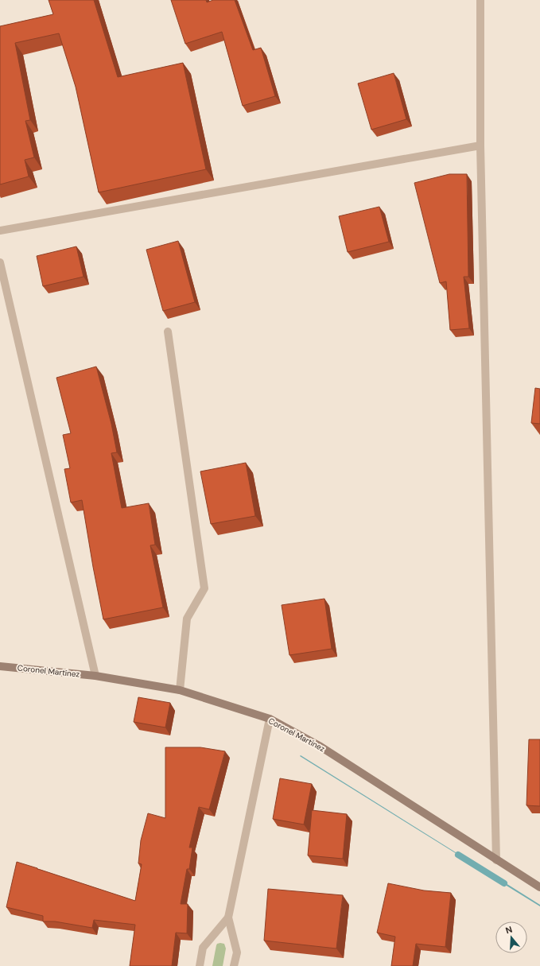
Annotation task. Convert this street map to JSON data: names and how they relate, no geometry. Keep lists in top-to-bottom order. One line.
{"streets":{"main road":["Coronel Martínez"]},"north":"top"}
